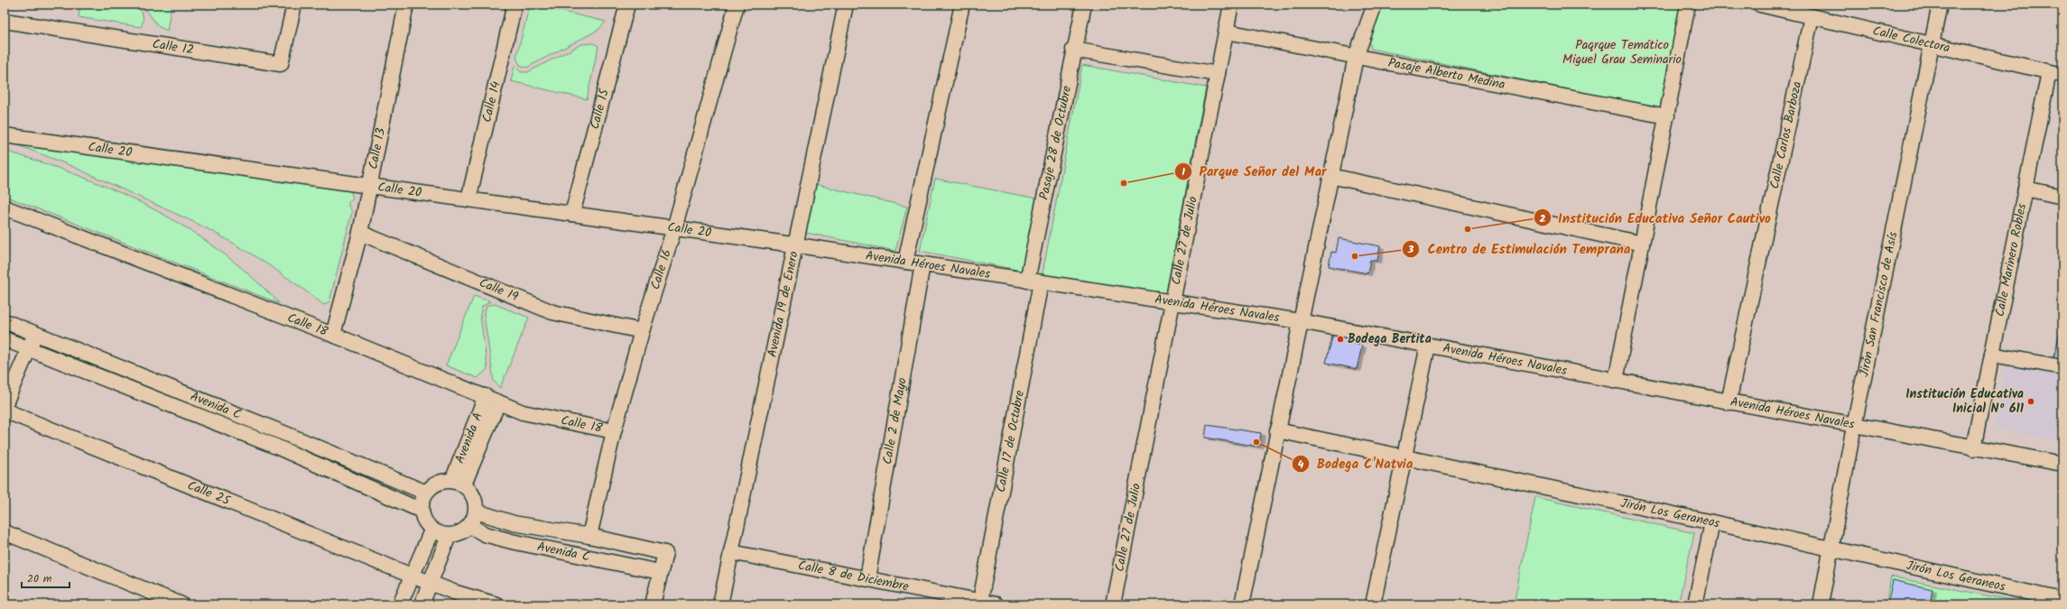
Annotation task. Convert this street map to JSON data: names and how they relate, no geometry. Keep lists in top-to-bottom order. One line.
{"streets":{"street":["Calle Colectora","Calle 12","Pasaje Alberto Medina","Calle 14","Calle 15","Calle Carlos Barboza","Pasaje 28 de Octubre","Calle 13","Calle 20","Calle 27 de Julio","Calle Marinero Robles","Avenida Héroes Navales","Calle 16","Calle 19","Avenida 19 de Enero","Jirón San Francisco de Asís","Calle 18","Avenida C","Calle 2 de Mayo","Avenida A","Calle 17 de Octubre","Calle 25","Jirón Los Geraneos","Calle 8 de Diciembre"]},"crossings":[["Calle Colectora","Calle Carlos Barboza"],["Calle Colectora","Calle Marinero Robles"],["Calle Colectora","Jirón San Francisco de Asís"],["Pasaje Alberto Medina","Calle 27 de Julio"],["Calle 14","Calle 20"],["Calle 15","Calle 20"],["Calle Carlos Barboza","Avenida Héroes Navales"],["Pasaje 28 de Octubre","Avenida Héroes Navales"],["Pasaje 28 de Octubre","Calle 17 de Octubre"],["Calle 13","Calle 20"],["Calle 13","Calle 19"],["Calle 13","Calle 18"],["Calle 20","Avenida Héroes Navales"],["Calle 20","Calle 16"],["Calle 20","Avenida 19 de Enero"],["Calle 27 de Julio","Avenida Héroes Navales"],["Calle Marinero Robles","Avenida Héroes Navales"],["Avenida Héroes Navales","Avenida 19 de Enero"],["Avenida Héroes Navales","Jirón San Francisco de Asís"],["Avenida Héroes Navales","Calle 2 de Mayo"],["Avenida Héroes Navales","Calle 17 de Octubre"],["Calle 16","Calle 19"],["Calle 16","Calle 18"],["Calle 16","Avenida C"],["Avenida 19 de Enero","Calle 8 de Diciembre"],["Jirón San Francisco de Asís","Jirón Los Geraneos"],["Calle 18","Avenida A"],["Avenida C","Avenida A"],["Calle 2 de Mayo","Calle 8 de Diciembre"],["Calle 17 de Octubre","Calle 8 de Diciembre"]],"parks":["Paqrque Temático Miguel Grau Seminario"],"places":["Parque Señor del Mar","Institución Educativa Señor Cautivo","Centro de Estimulación Temprana","Bodega Bertita","Institución Educativa Inicial Nº 611","Bodega C'Natvia"],"scale_bar":"20 m"}
